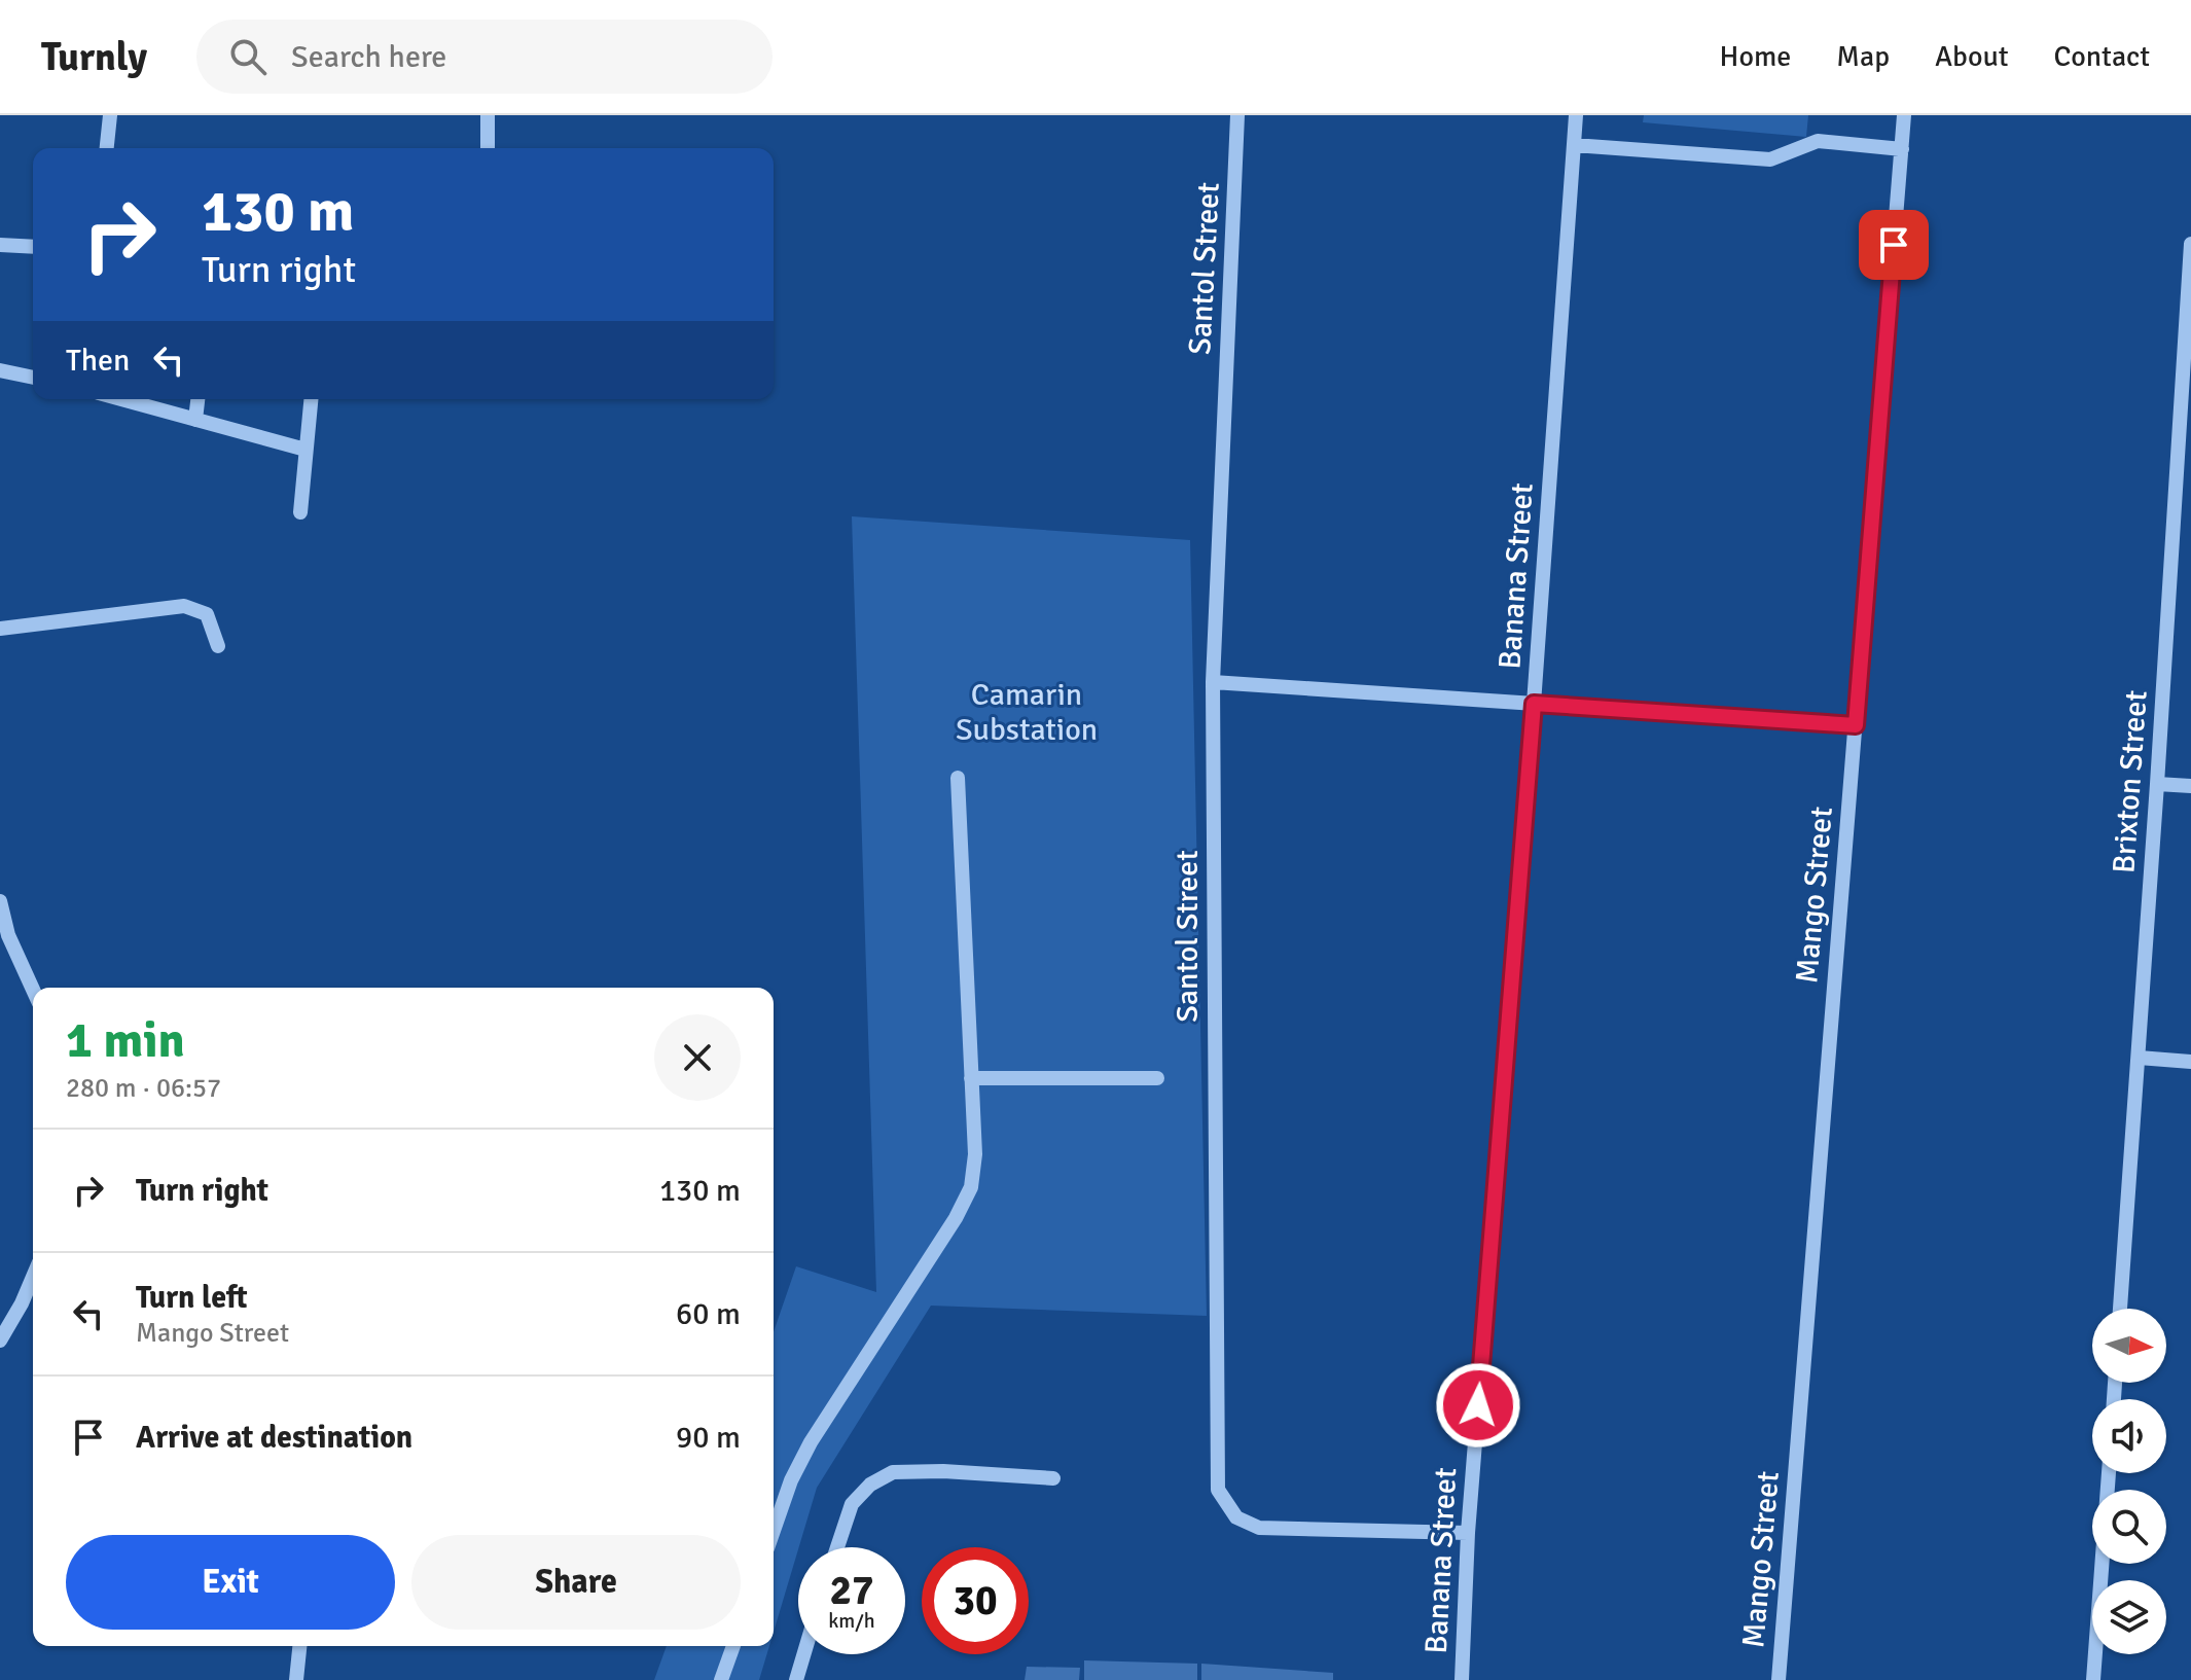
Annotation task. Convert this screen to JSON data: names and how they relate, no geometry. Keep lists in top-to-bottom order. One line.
{"streets":{"street":["Santol Street","Banana Street","Brixton Street","Mango Street"]},"crossings":[["Santol Street","Banana Street"]],"parks":["Camarin Substation"],"north":"right","page":{"header":"Turnly","search":"Search here","nav":["Home","Map","About","Contact"],"turn":["130 m","Turn right"],"then":"Then","heading":["1 min","280 m · 06:57"],"list":[{"name":"Turn right","value":"130 m"},{"name":"Turn left","note":"Mango Street","value":"60 m"},{"name":"Arrive at destination","value":"90 m"}],"buttons":["Exit","Share"],"speed":"27 km/h","limit":"30"}}
